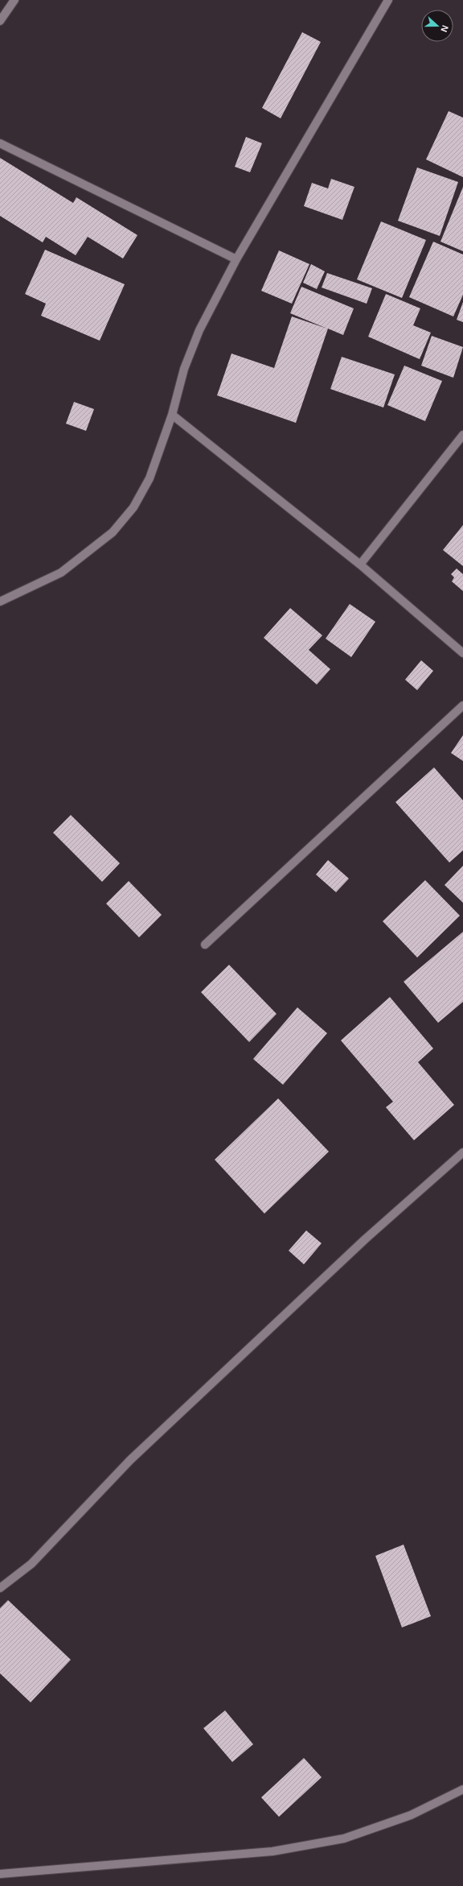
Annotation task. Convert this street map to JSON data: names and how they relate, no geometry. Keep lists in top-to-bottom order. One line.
{"north":"right"}
